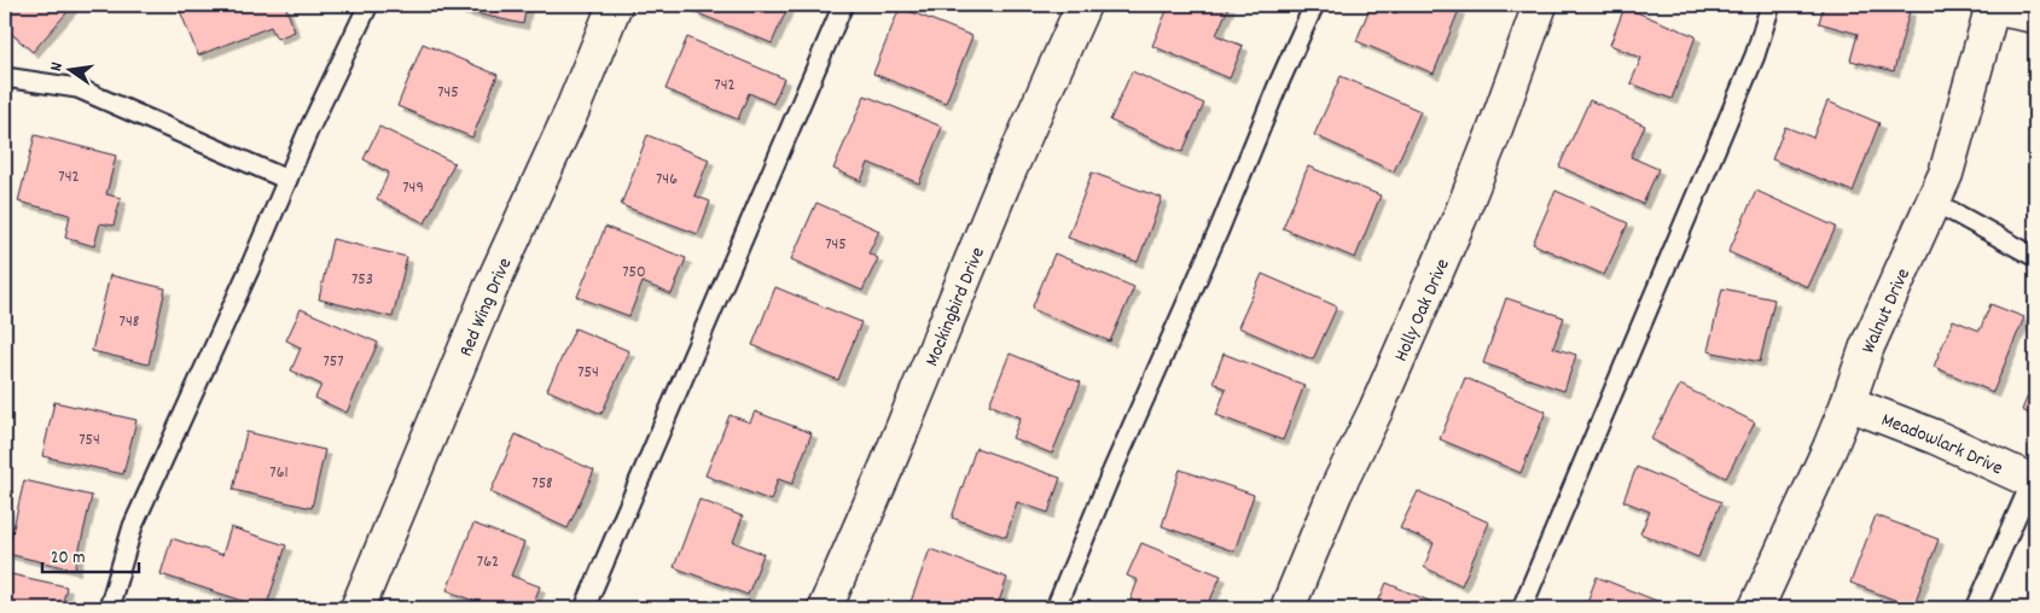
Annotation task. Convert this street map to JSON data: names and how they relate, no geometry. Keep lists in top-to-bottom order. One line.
{"streets":{"street":["Red Wing Drive","Mockingbird Drive","Holly Oak Drive","Walnut Drive","Meadowlark Drive"]},"crossings":[["Walnut Drive","Meadowlark Drive"]],"house_numbers":["742","745","742","746","749","745","750","753","748","757","754","754","761","758","762"],"scale_bar":"20 m","north":"left"}
